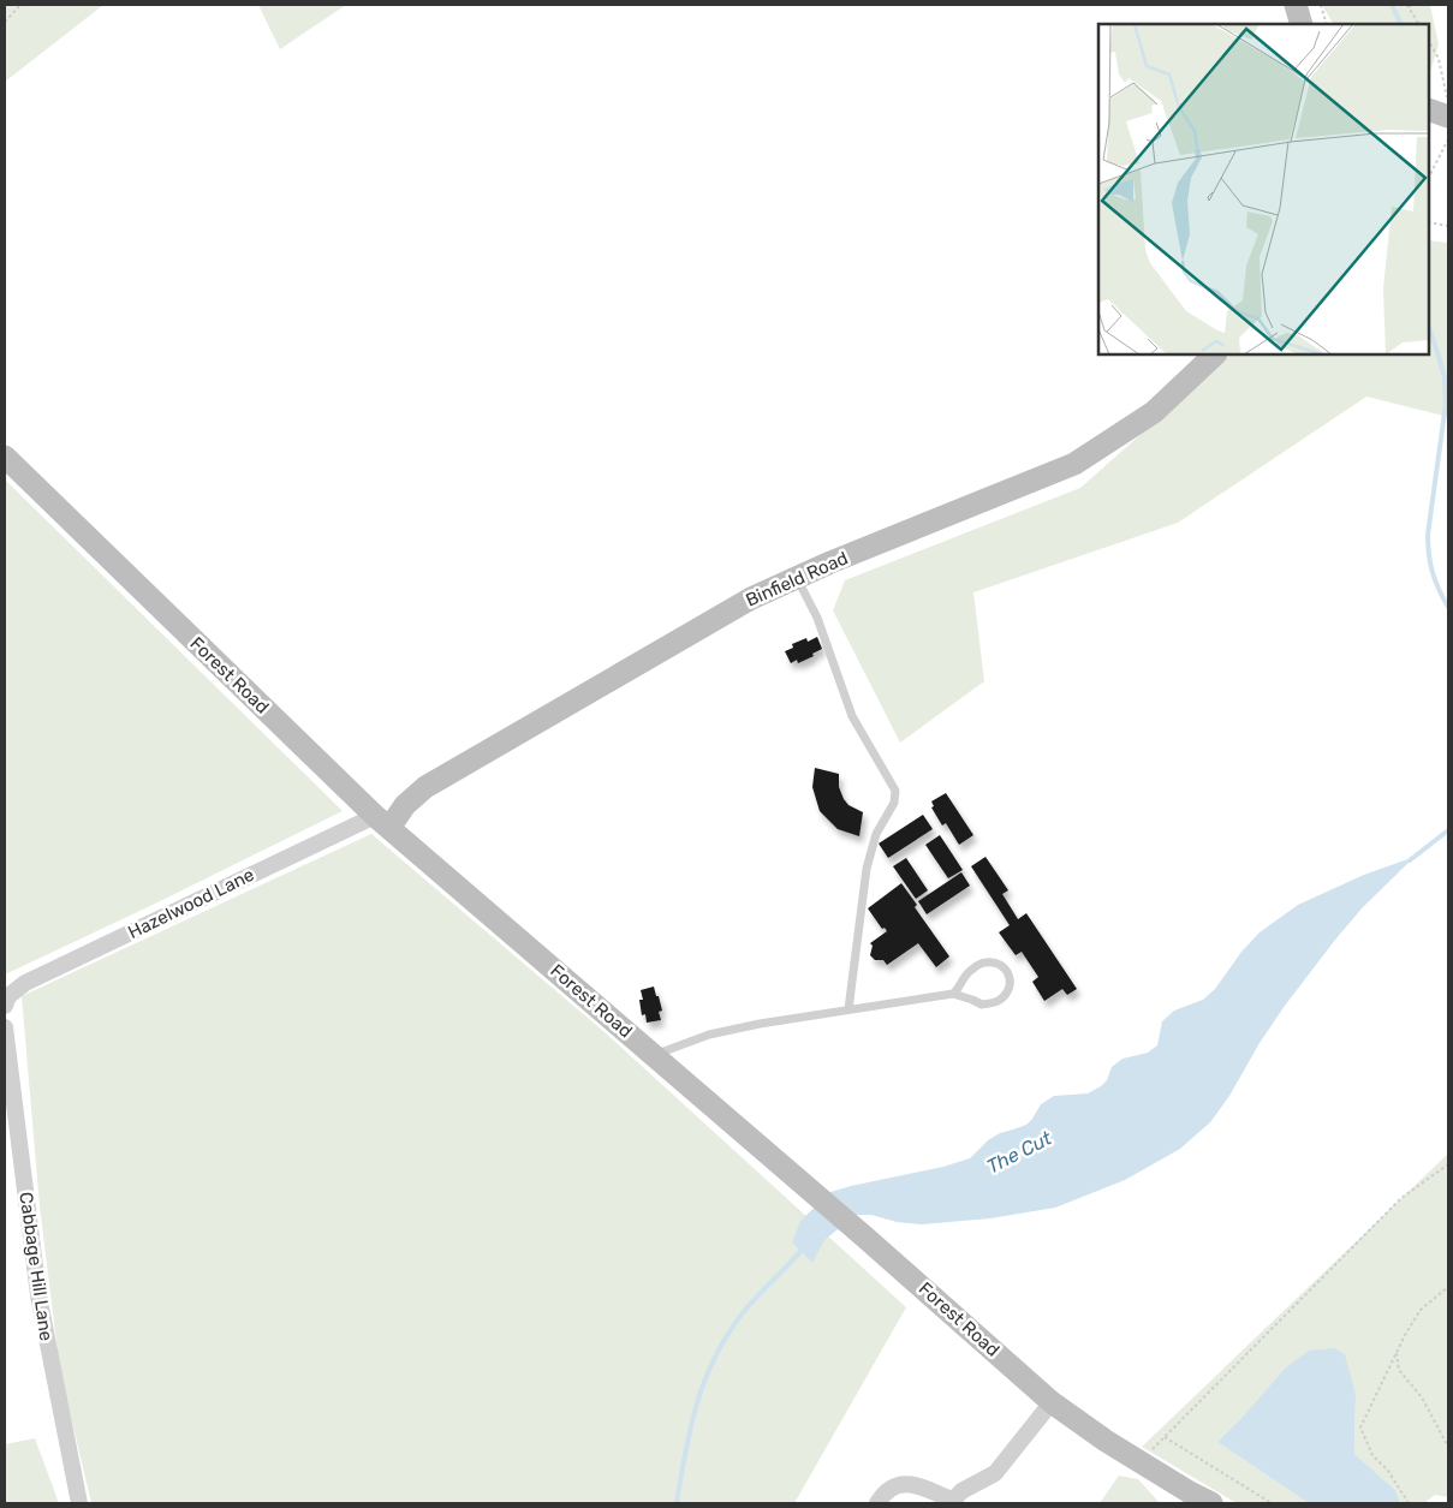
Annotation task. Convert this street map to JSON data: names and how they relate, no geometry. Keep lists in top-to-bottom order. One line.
{"streets":{"main road":["Binfield Road","Forest Road"],"street":["Hazelwood Lane","Cabbage Hill Lane"]},"crossings":[["Binfield Road","Forest Road"],["Binfield Road","Hazelwood Lane"],["Forest Road","Hazelwood Lane"]],"water":["The Cut"]}
